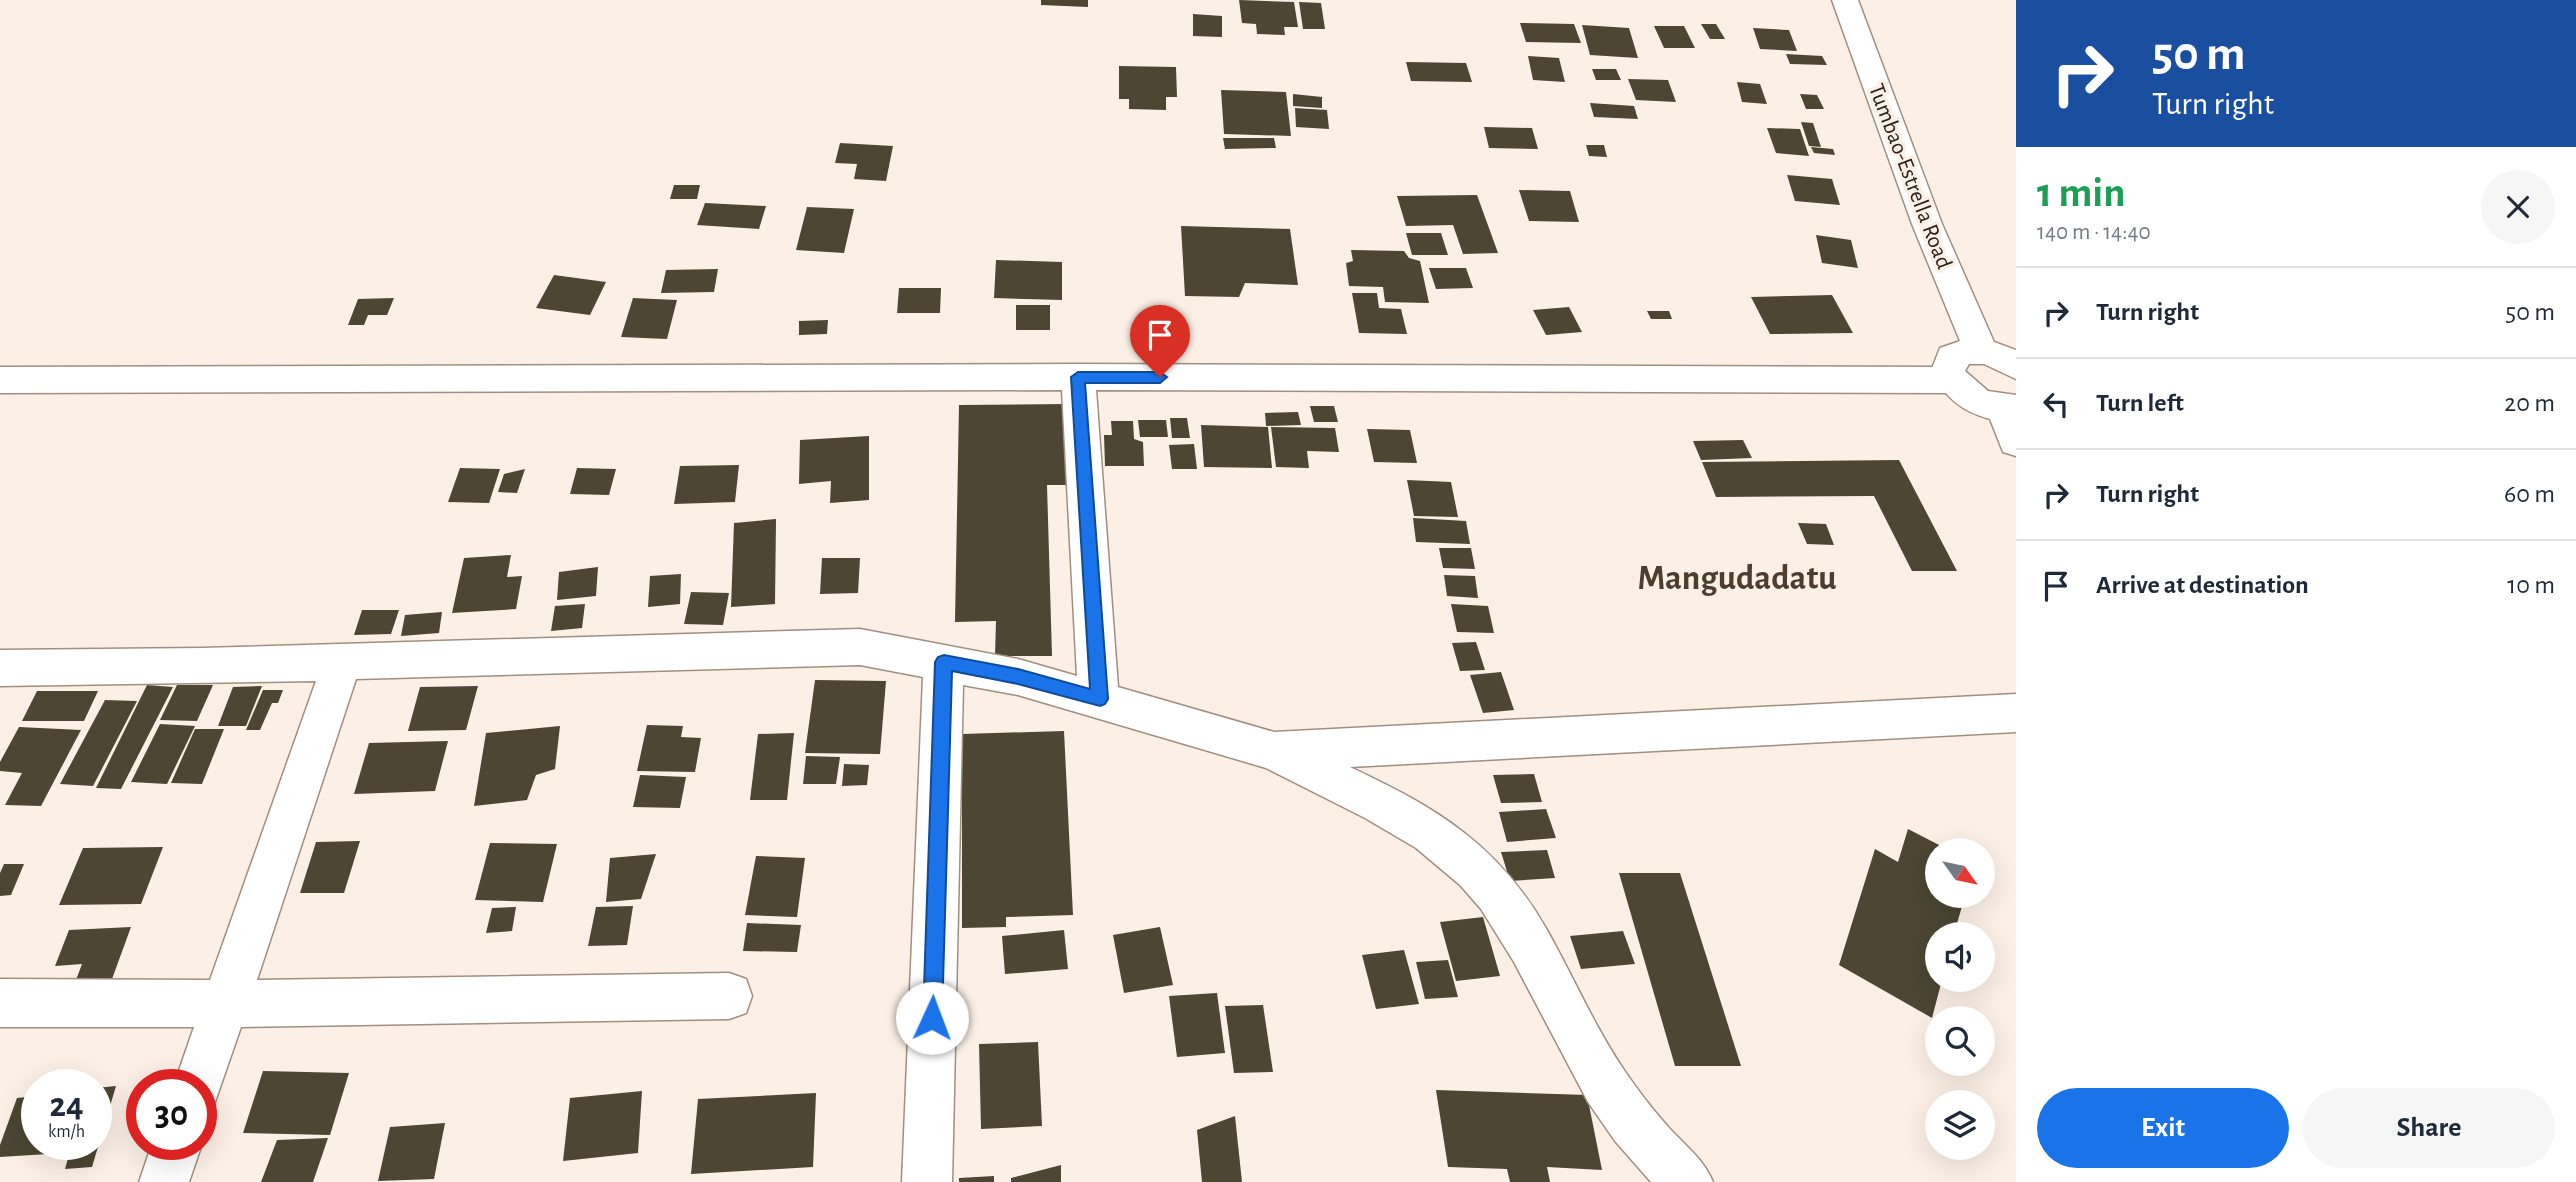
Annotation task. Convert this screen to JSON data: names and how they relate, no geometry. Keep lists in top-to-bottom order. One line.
{"streets":{"street":["Tumbao-Estrella Road"]},"districts":["Mangudadatu"],"north":"bottom right","page":{"turn":["50 m","Turn right"],"heading":["1 min","140 m · 14:40"],"list":[{"name":"Turn right","value":"50 m"},{"name":"Turn left","value":"20 m"},{"name":"Turn right","value":"60 m"},{"name":"Arrive at destination","value":"10 m"}],"speed":"24 km/h","limit":"30","buttons":["Exit","Share"]}}
